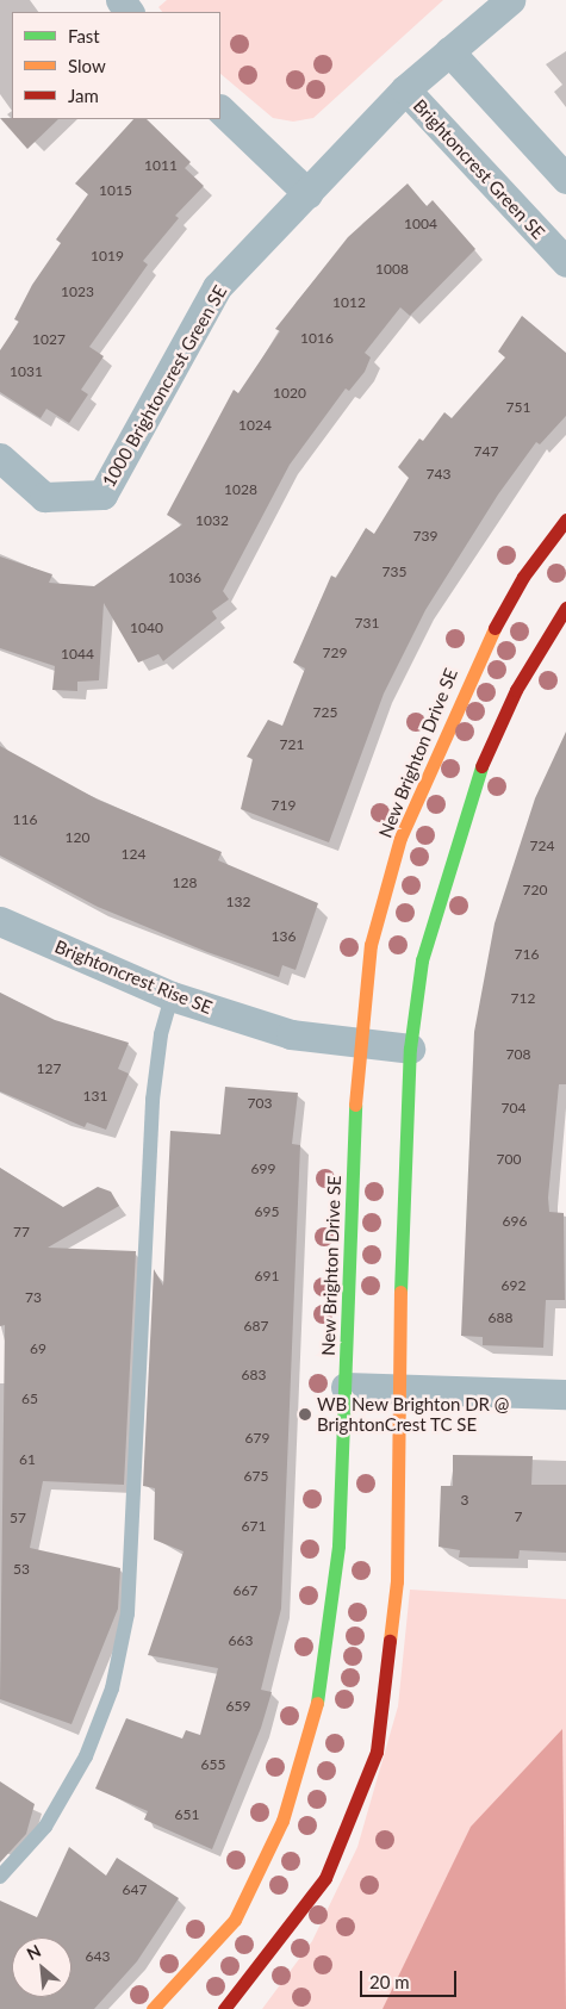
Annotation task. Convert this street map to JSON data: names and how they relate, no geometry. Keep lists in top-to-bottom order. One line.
{"streets":{"street":["Brightoncrest Green SE","1000 Brightoncrest Green SE","New Brighton Drive SE","Brightoncrest Rise SE"]},"crossings":[["Brightoncrest Green SE","1000 Brightoncrest Green SE"],["New Brighton Drive SE","Brightoncrest Rise SE"]],"places":["WB New Brighton DR @ BrightonCrest TC SE"],"house_numbers":["1011","1015","1004","1019","1008","1023","1012","1016","1027","1031","1020","751","1024","747","743","1028","1032","739","735","1036","731","1040","729","1044","725","721","719","116","120","724","124","128","720","132","136","716","712","708","127","131","703","704","700","699","695","696","77","691","692","73","688","687","69","683","65","679","61","675","3","7","57","671","53","667","663","659","655","651","647","643"],"legend":["Fast","Slow","Jam"],"scale_bar":"20 m","north":"top left"}
